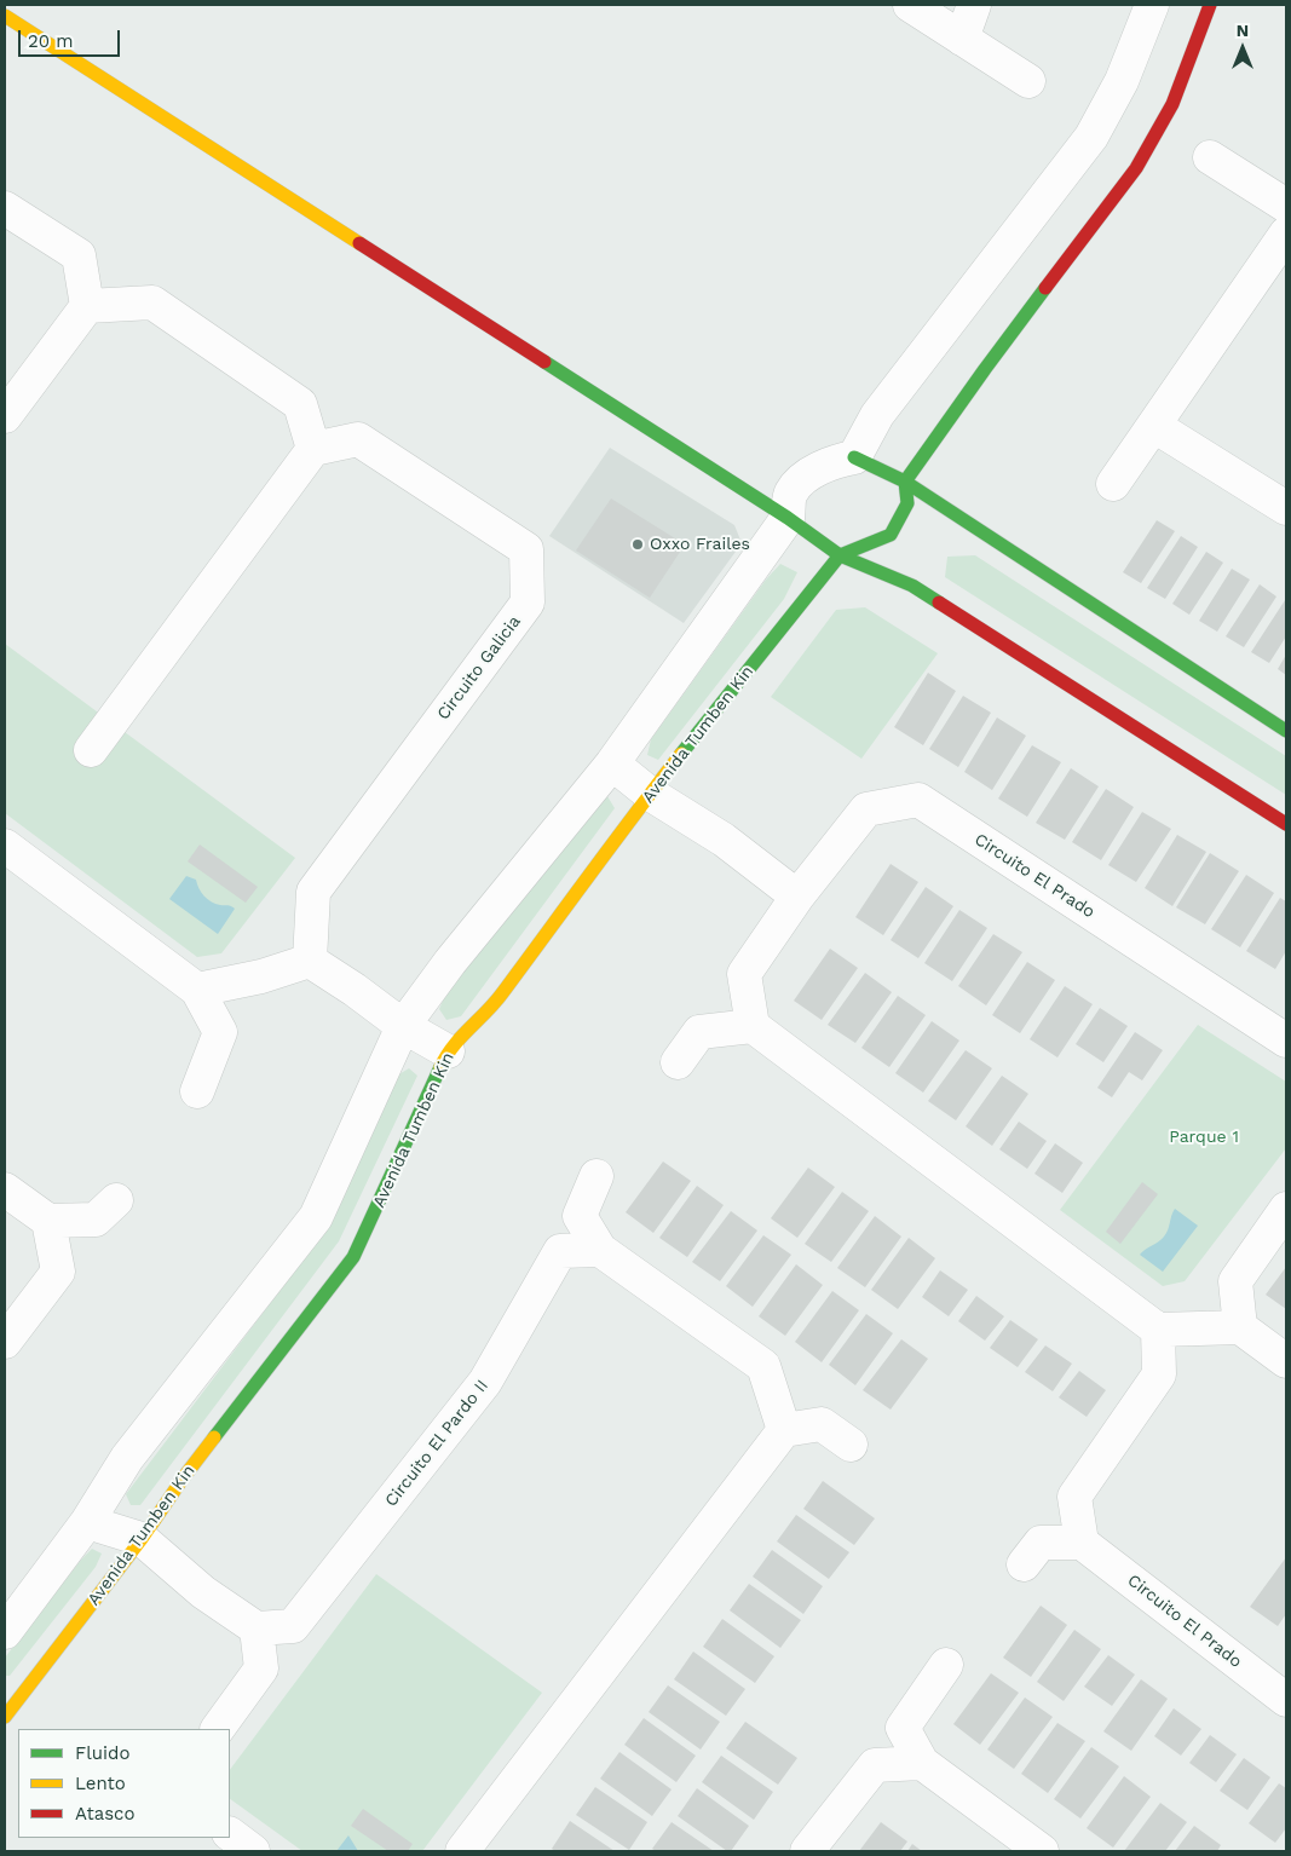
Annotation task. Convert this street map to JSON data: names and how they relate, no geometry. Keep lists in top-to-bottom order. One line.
{"streets":{"street":["Circuito Galicia","Avenida Tumben Kin","Circuito El Prado","Circuito El Pardo II"]},"parks":["Parque 1"],"places":["Oxxo Frailes"],"legend":["Fluido","Lento","Atasco"],"scale_bar":"20 m","north":"top"}
